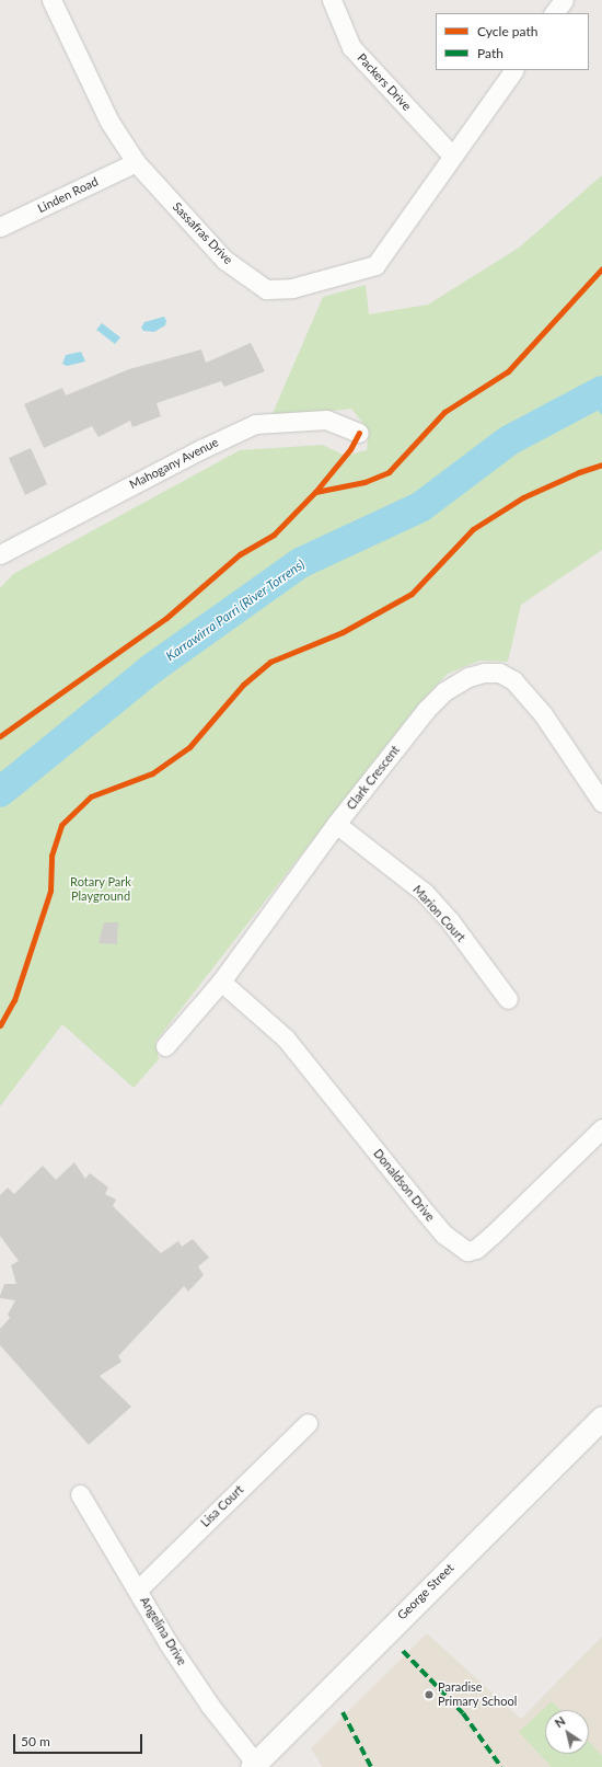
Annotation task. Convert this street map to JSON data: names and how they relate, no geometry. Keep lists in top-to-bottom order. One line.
{"streets":{"street":["Packers Drive","Linden Road","Sassafras Drive","Mahogany Avenue","Clark Crescent","Marion Court","Donaldson Drive","Lisa Court","George Street","Angelina Drive"]},"crossings":[["Packers Drive","Sassafras Drive"],["Linden Road","Sassafras Drive"],["Clark Crescent","Marion Court"],["Clark Crescent","Donaldson Drive"],["Lisa Court","Angelina Drive"],["George Street","Angelina Drive"]],"water":["Karrawirra Parri (River Torrens)"],"parks":["Rotary Park Playground"],"places":["Paradise Primary School"],"legend":["Cycle path","Path"],"scale_bar":"50 m","north":"top left"}
